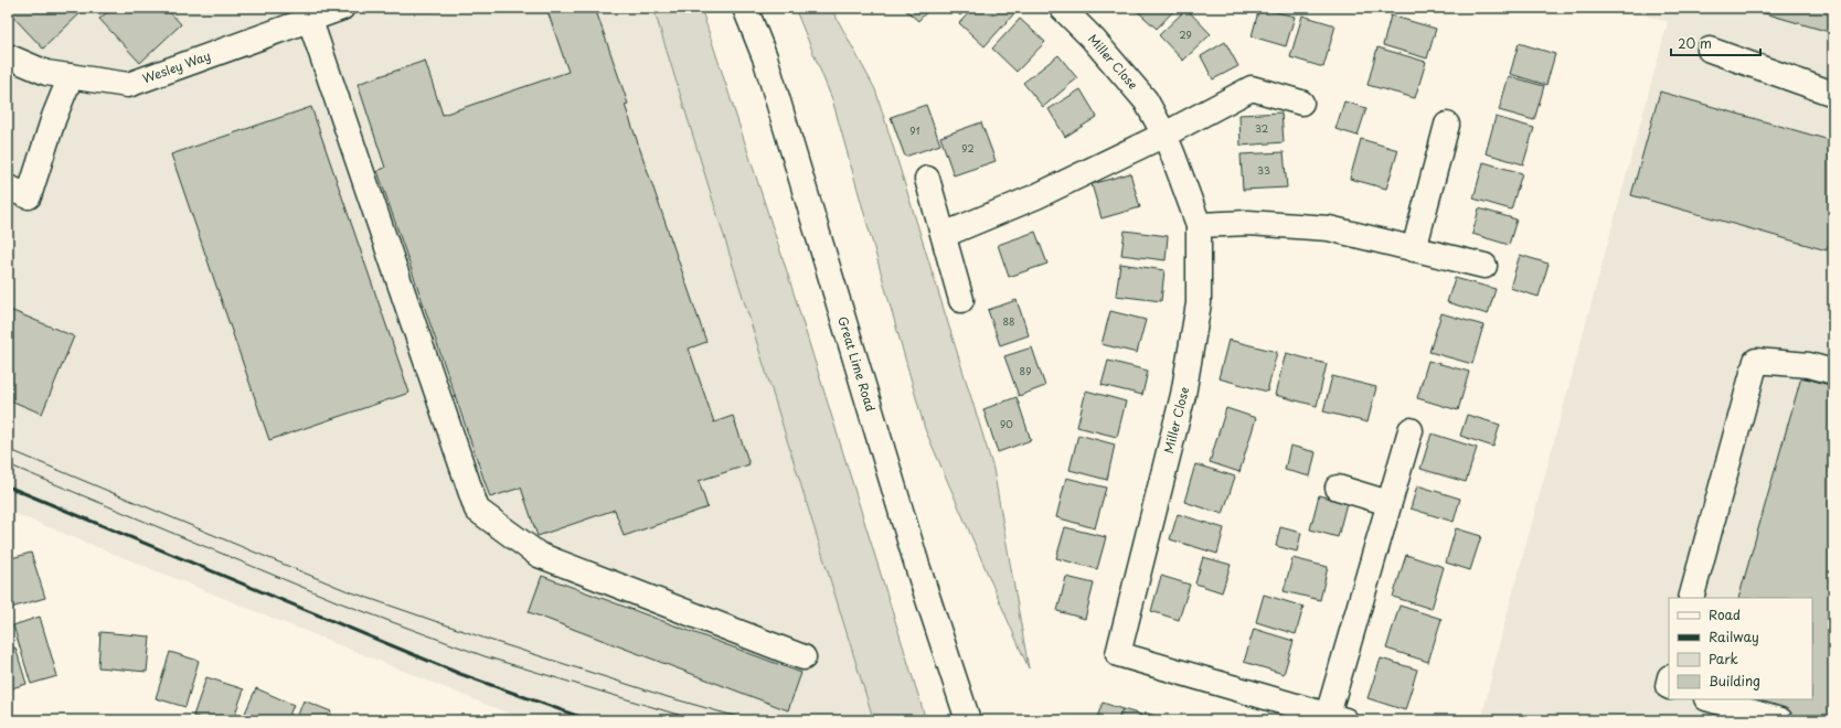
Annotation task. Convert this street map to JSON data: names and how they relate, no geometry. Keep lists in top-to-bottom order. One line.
{"streets":{"street":["Miller Close","Wesley Way","Great Lime Road"]},"house_numbers":["29","32","91","92","33","88","89","90"],"legend":["Road","Railway","Park","Building"],"scale_bar":"20 m"}
